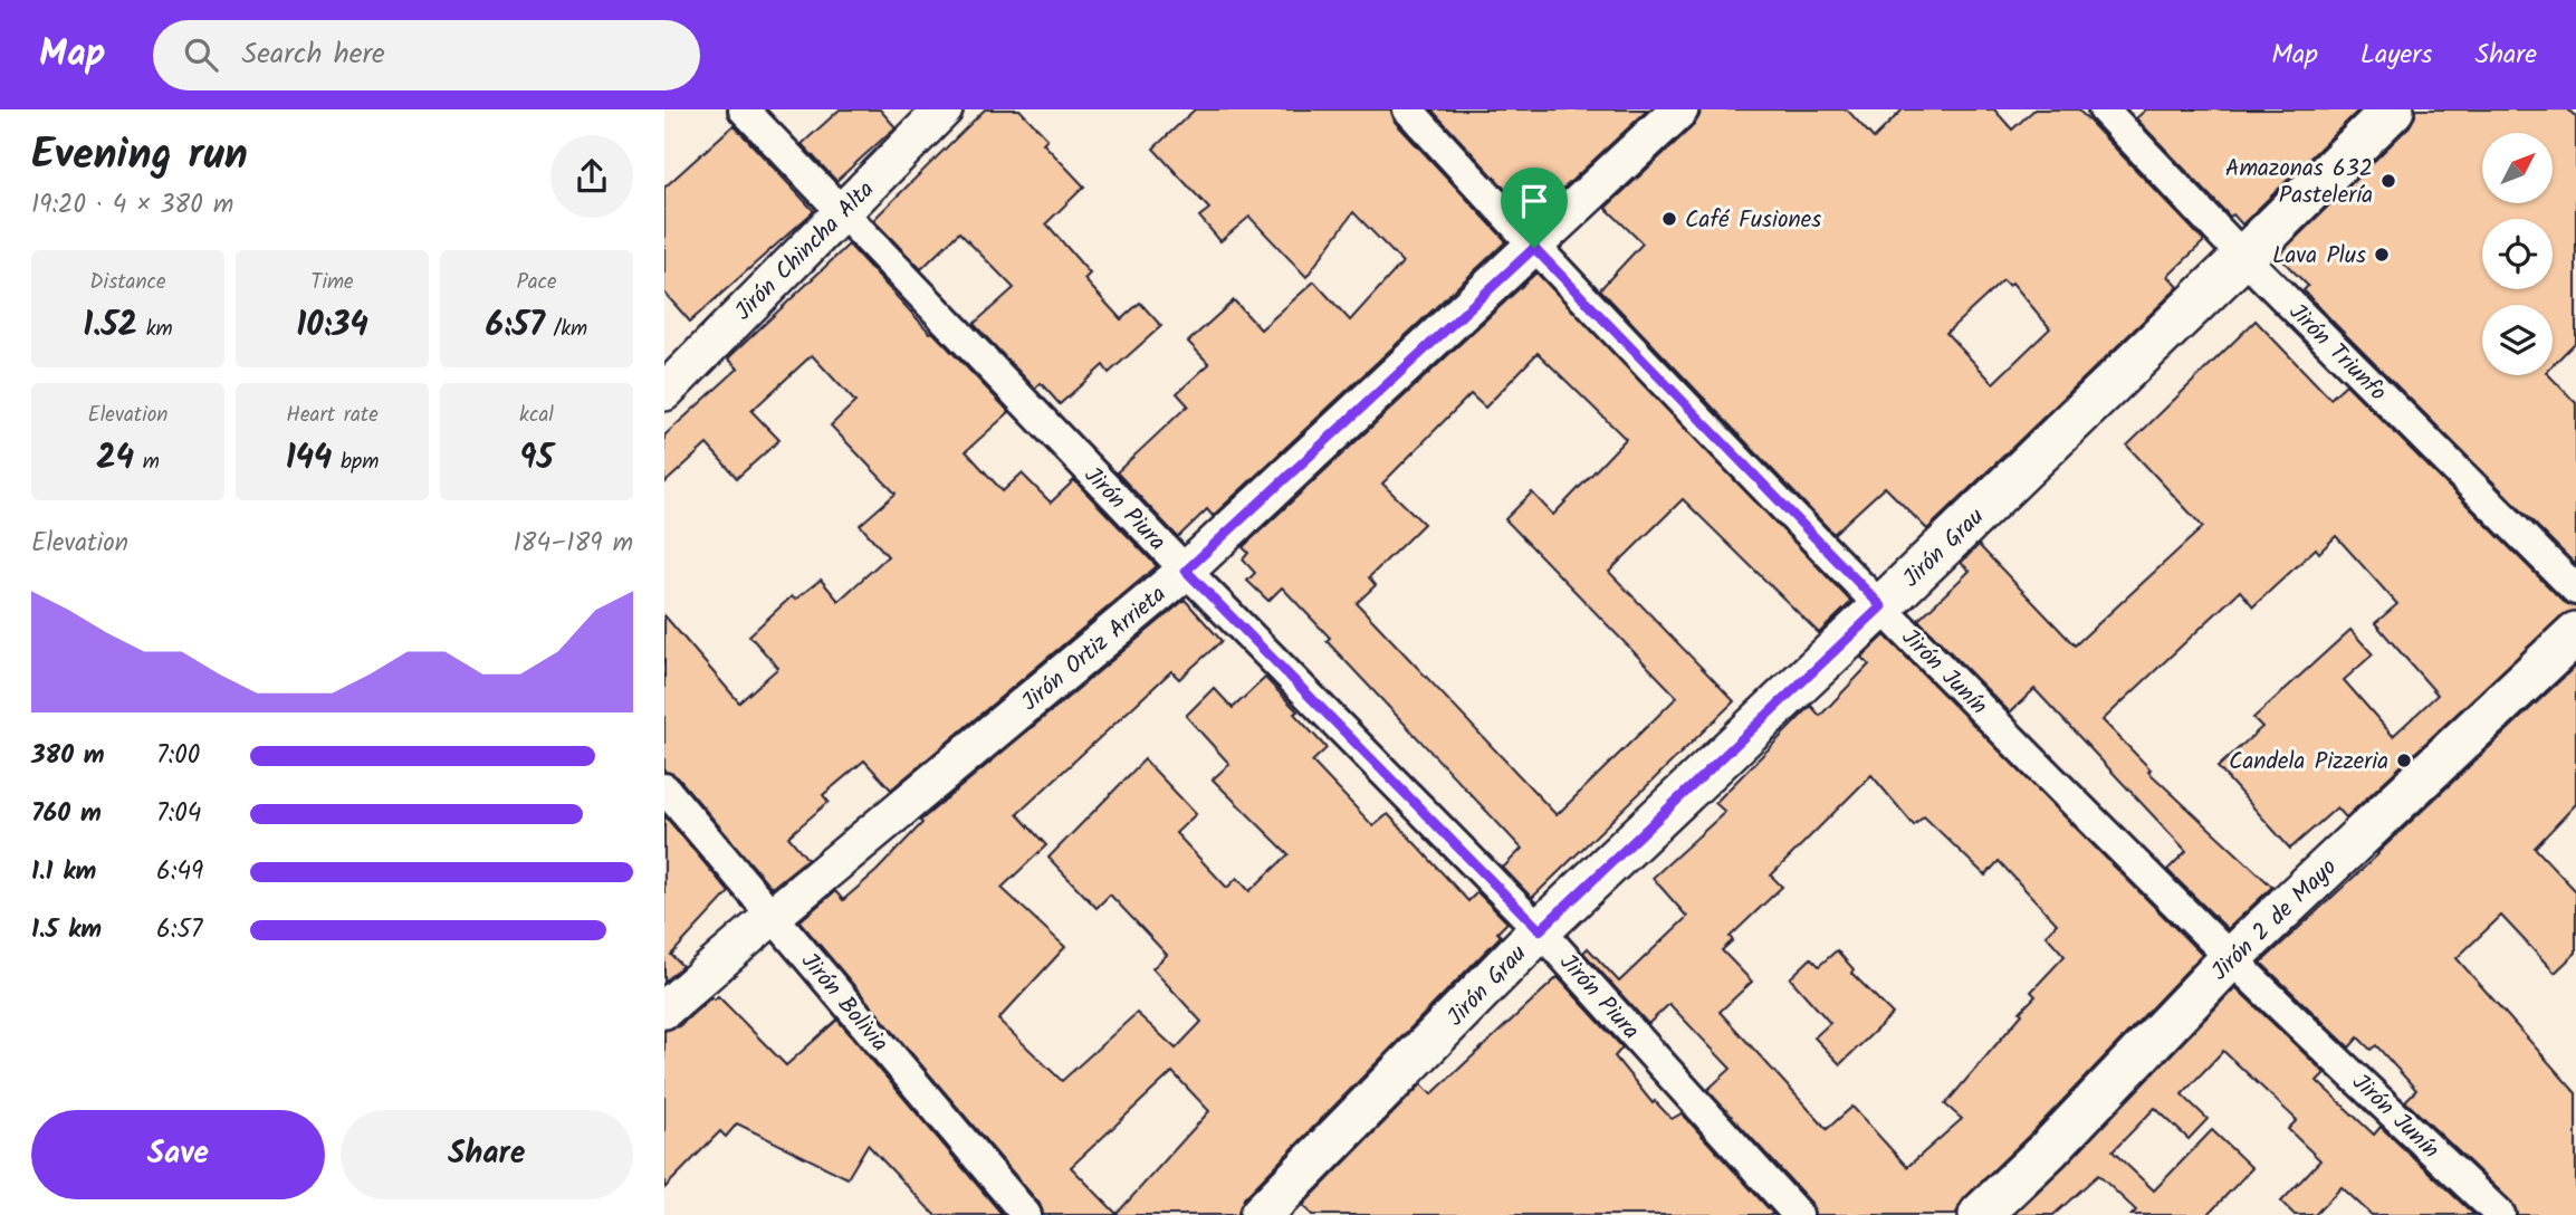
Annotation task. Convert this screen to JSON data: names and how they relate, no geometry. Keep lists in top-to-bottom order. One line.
{"streets":{"main road":["Jirón Grau","Jirón 2 de Mayo"],"street":["Jirón Chincha Alta","Jirón Triunfo","Jirón Piura","Jirón Ortiz Arrieta","Jirón Junín","Jirón Bolivia"]},"crossings":[["Jirón Chincha Alta","Jirón Piura"],["Jirón Triunfo","Jirón Grau"],["Jirón Piura","Jirón Grau"],["Jirón Piura","Jirón Ortiz Arrieta"],["Jirón Grau","Jirón Junín"],["Jirón Ortiz Arrieta","Jirón Junín"],["Jirón Ortiz Arrieta","Jirón Bolivia"],["Jirón Junín","Jirón 2 de Mayo"]],"places":["Amazonas 632 Pastelería","Café Fusiones","Lava Plus","Candela Pizzeria"],"north":"top right","page":{"header":"Map","search":"Search here","nav":["Map","Layers","Share"],"heading":["Evening run","19:20 · 4 × 380 m"],"stats":[["Distance","1.52 km"],["Time","10:34"],["Pace","6:57 /km"],["Elevation","24 m"],["Heart rate","144 bpm"],["kcal","95"]],"chart":["Elevation","184–189 m"],"list":[{"name":"380 m","note":"7:00"},{"name":"760 m","note":"7:04"},{"name":"1.1 km","note":"6:49"},{"name":"1.5 km","note":"6:57"}],"buttons":["Save","Share"]}}
